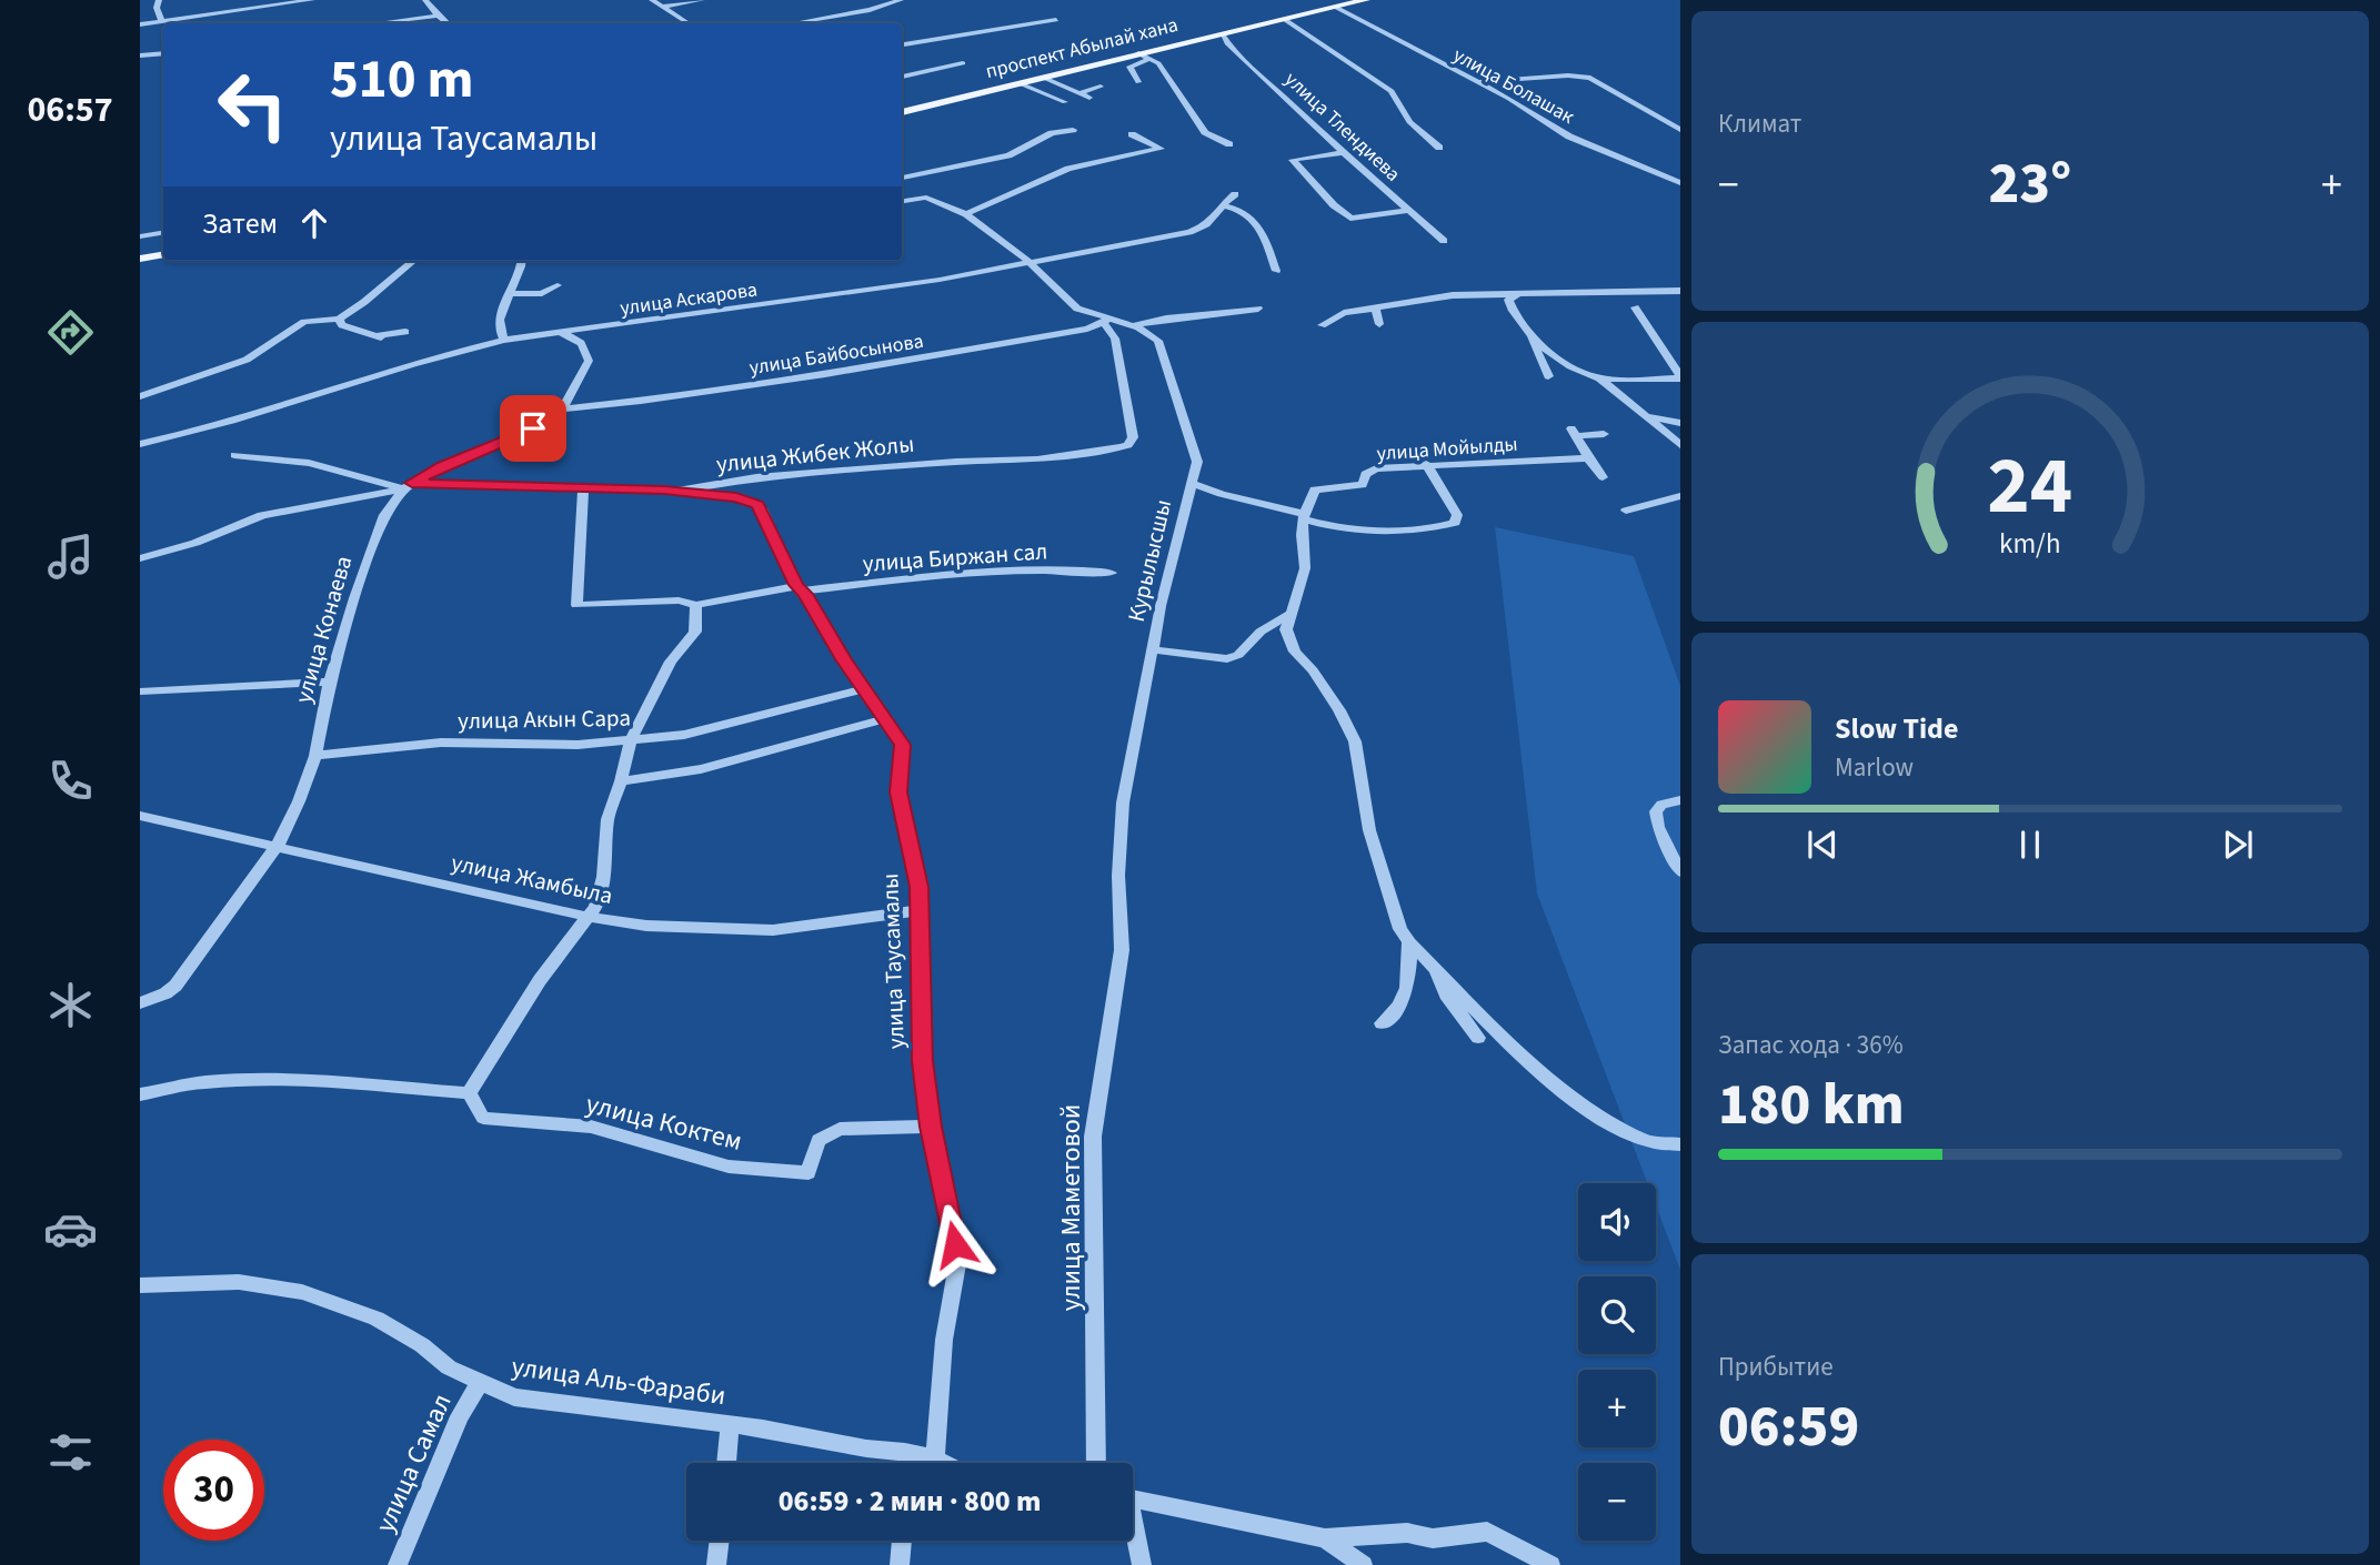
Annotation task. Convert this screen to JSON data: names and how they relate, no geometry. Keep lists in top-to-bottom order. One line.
{"streets":{"main road":["проспект Абылай хана"],"street":["улица Болашак","улица Тлендиева","улица Аскарова","улица Байбосынова","улица Мойылды","улица Жибек Жолы","улица Биржан сал","Курылысшы","улица Конаева","улица Акын Сара","улица Жамбыла","улица Таусамалы","улица Коктем","улица Маметовой","улица Аль-Фараби","улица Самал"]},"crossings":[["проспект Абылай хана","улица Болашак"],["проспект Абылай хана","улица Тлендиева"],["улица Байбосынова","улица Жибек Жолы"],["улица Байбосынова","улица Конаева"],["улица Жибек Жолы","улица Биржан сал"],["улица Жибек Жолы","улица Конаева"],["улица Жибек Жолы","улица Таусамалы"],["улица Биржан сал","улица Таусамалы"],["Курылысшы","улица Маметовой"],["улица Конаева","улица Акын Сара"],["улица Конаева","улица Жамбыла"],["улица Акын Сара","улица Таусамалы"],["улица Жамбыла","улица Таусамалы"],["улица Таусамалы","улица Коктем"],["улица Таусамалы","улица Аль-Фараби"],["улица Аль-Фараби","улица Самал"]],"page":{"tabs":"06:57","tile":["Климат",["Запас хода · 36%","180 km"],["Прибытие","06:59"]],"turn":["510 m","улица Таусамалы"],"heat":["−","23°","+"],"then":"Затем","song":["Slow Tide","Marlow"],"map_buttons":["+","−"],"limit":"30","trip":"06:59 · 2 мин · 800 m","gauge":["24","km/h"]}}
